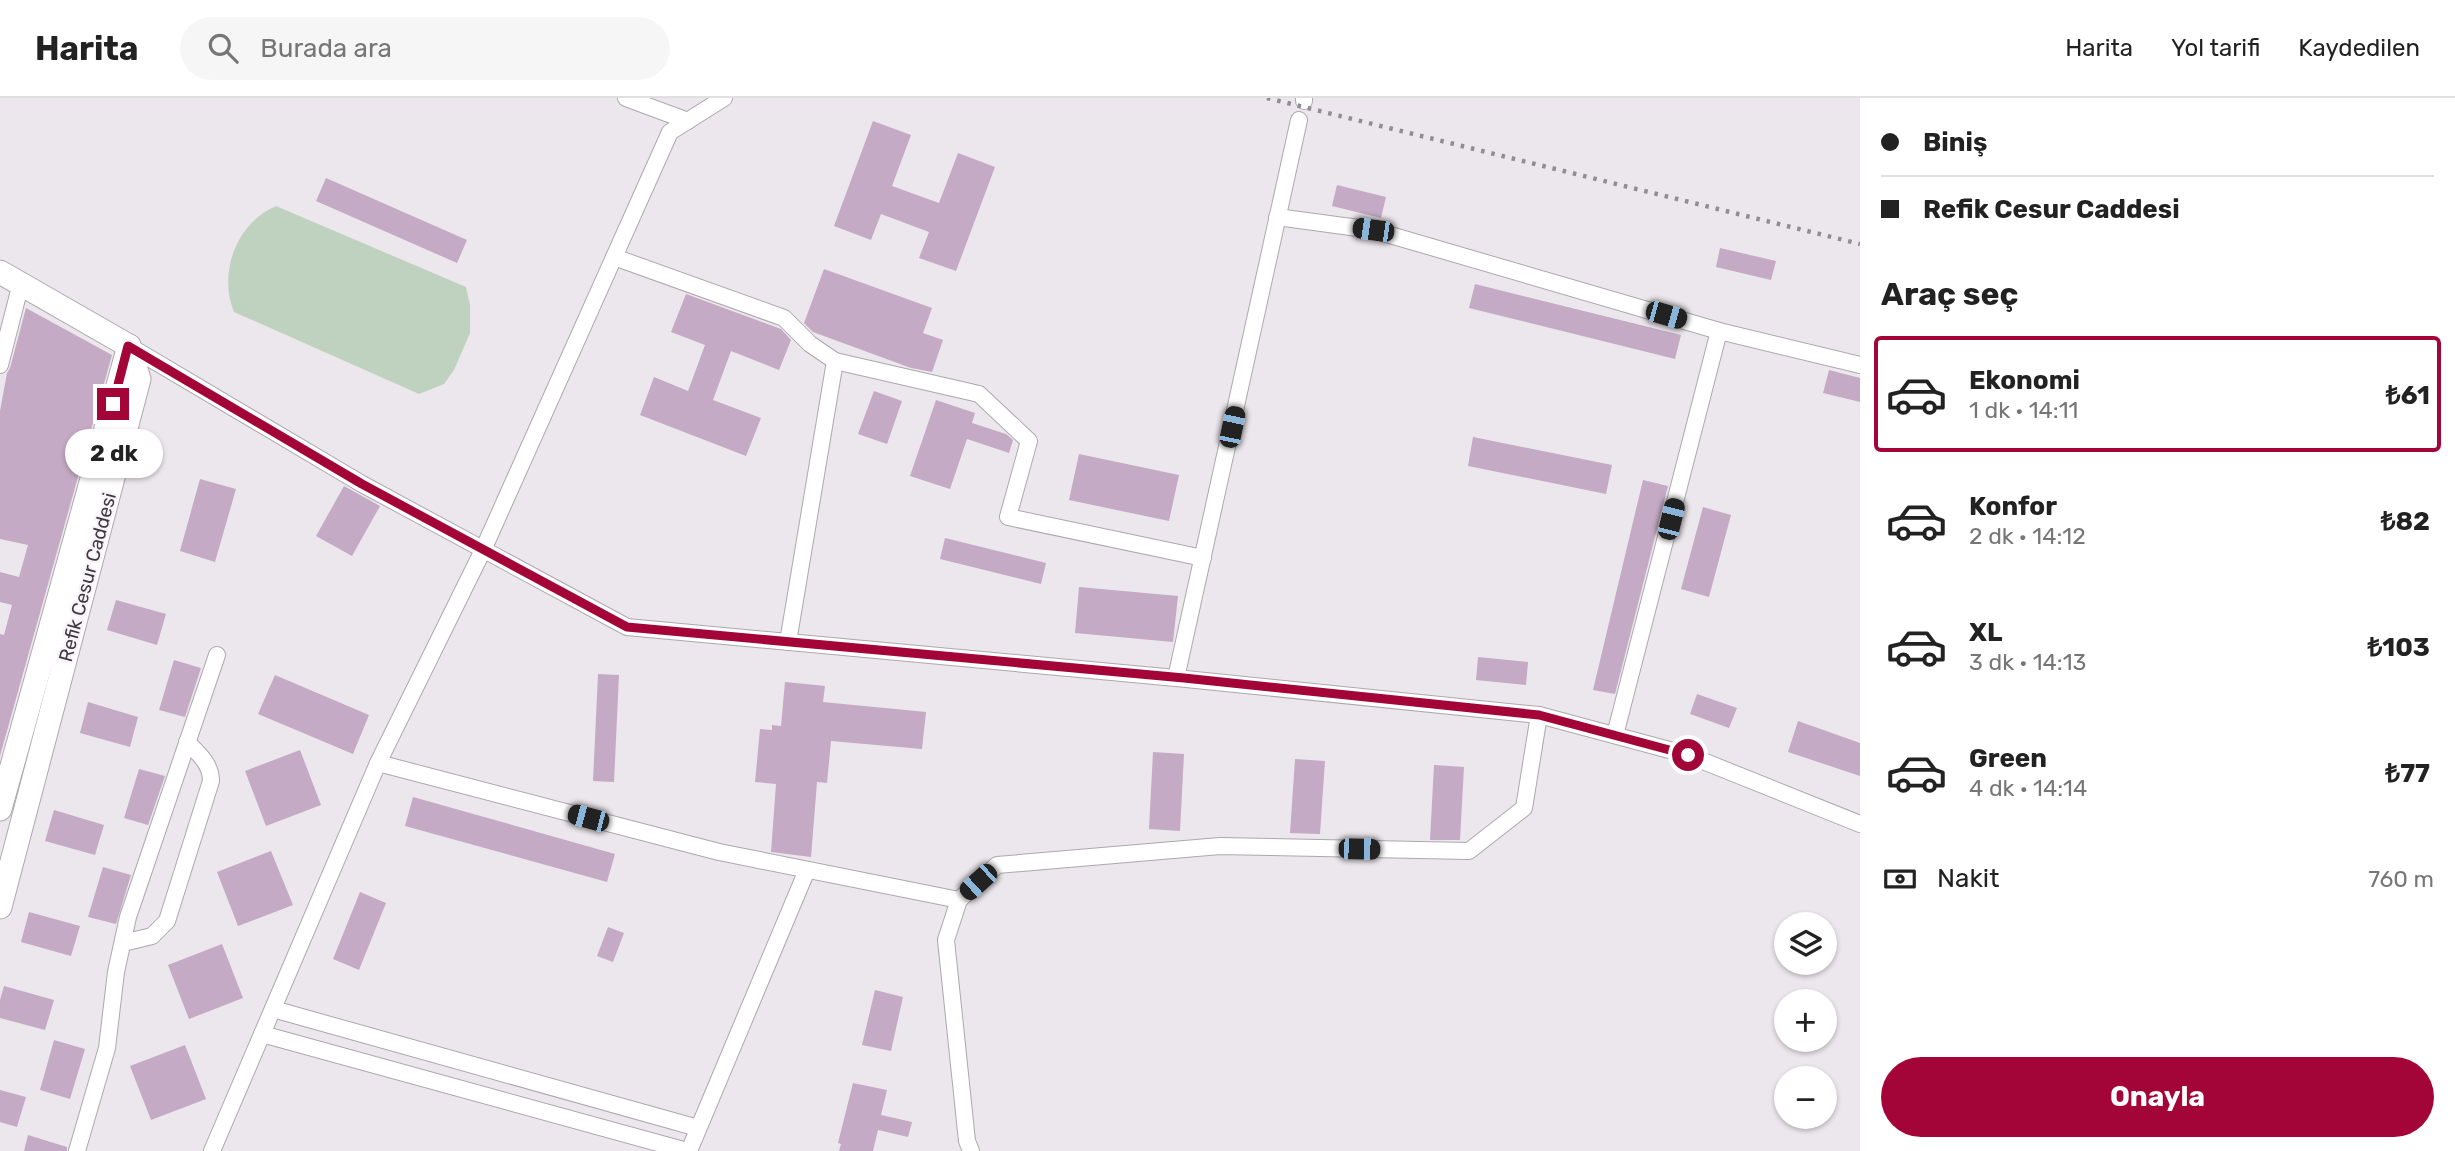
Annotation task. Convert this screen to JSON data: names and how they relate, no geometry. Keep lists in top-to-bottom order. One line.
{"streets":{"street":["Refik Cesur Caddesi"]},"page":{"header":"Harita","search":"Burada ara","nav":["Harita","Yol tarifi","Kaydedilen"],"banner":["Biniş","Refik Cesur Caddesi"],"heading":"Araç seç","list":[{"name":"Ekonomi","note":"1 dk · 14:11","value":"₺61"},{"name":"Konfor","note":"2 dk · 14:12","value":"₺82"},{"name":"XL","note":"3 dk · 14:13","value":"₺103"},{"name":"Green","note":"4 dk · 14:14","value":"₺77"}],"bubble":"2 dk","pay":["Nakit","760 m"],"map_buttons":["+","−"],"buttons":"Onayla"}}
